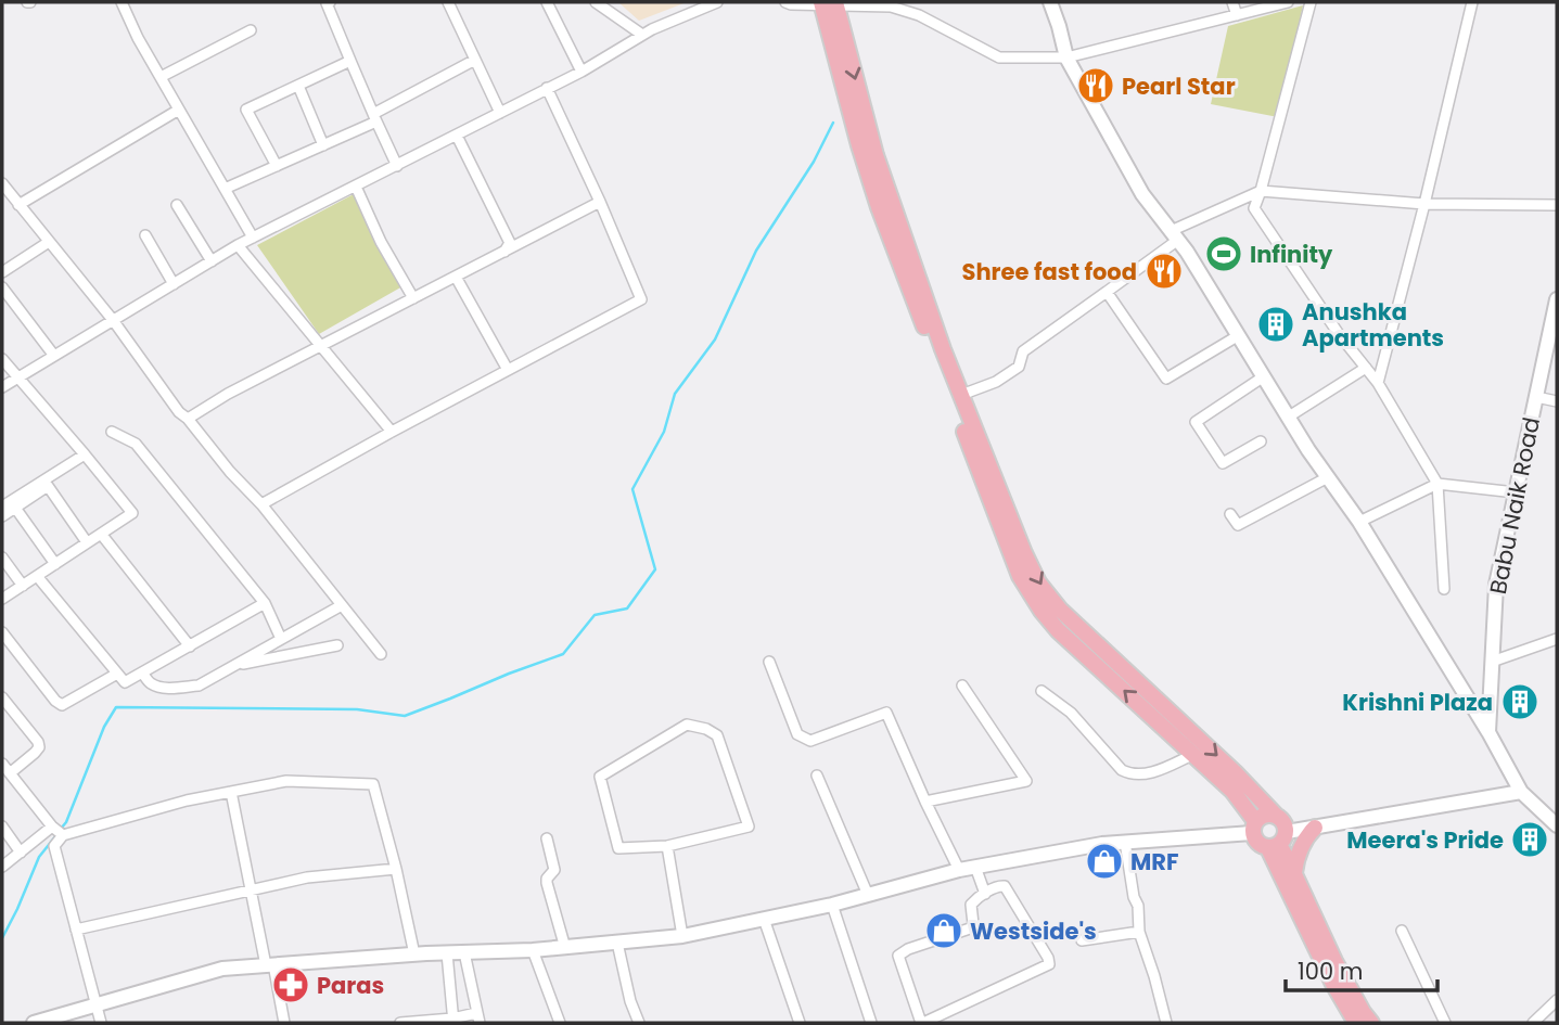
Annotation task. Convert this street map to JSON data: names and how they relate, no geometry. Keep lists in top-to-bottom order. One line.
{"streets":{"main road":["Babu Naik Road"]},"places":{"restaurant":["Pearl Star","Shree fast food"],"sports":["Infinity"],"building":["Anushka Apartments","Krishni Plaza","Meera's Pride"],"shop":["MRF","Westside's"],"pharmacy":["Paras"]},"scale_bar":"100 m"}
